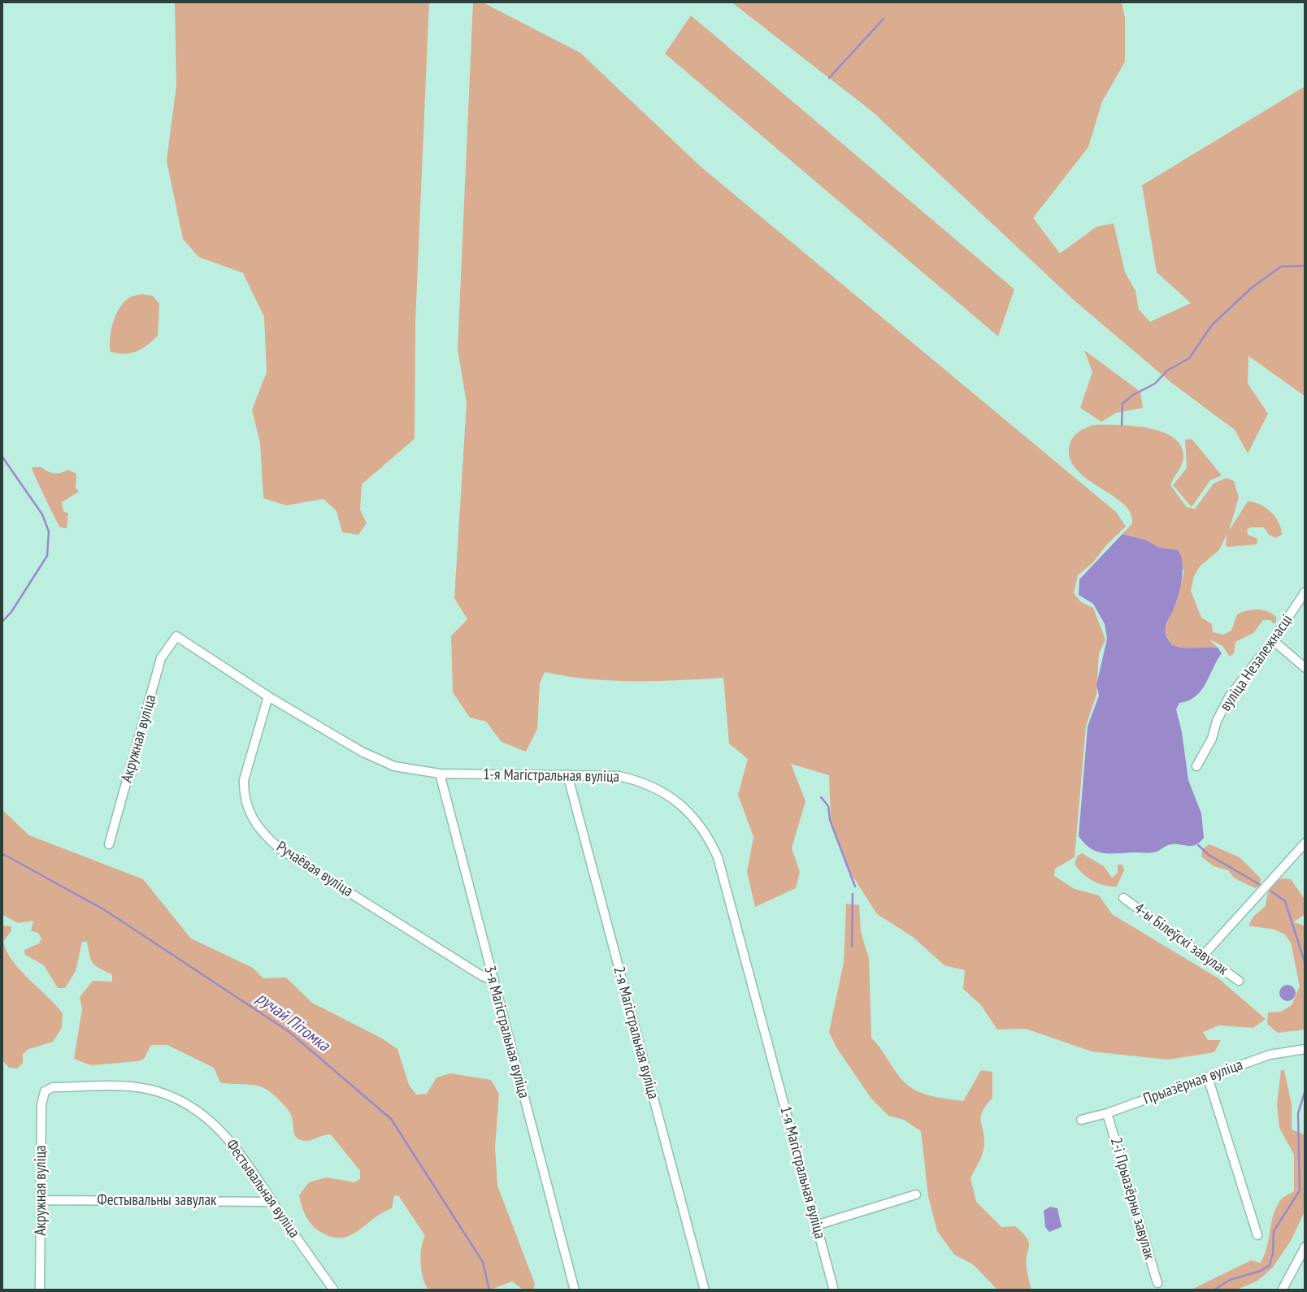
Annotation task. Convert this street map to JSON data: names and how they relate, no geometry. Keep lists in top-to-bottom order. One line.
{"streets":{"street":["вуліца Незалежнасці","Акружная вуліца","1-я Магістральная вуліца","Ручаёвая вуліца","4-ы Білеўскі завулак","3-я Магістральная вуліца","2-я Магістральная вуліца","Прыазёрная вуліца","Фестывальная вуліца","2-і Прыазёрны завулак","Фестывальны завулак"]},"crossings":[["Акружная вуліца","1-я Магістральная вуліца"],["Акружная вуліца","Фестывальная вуліца"],["Акружная вуліца","Фестывальны завулак"],["1-я Магістральная вуліца","Ручаёвая вуліца"],["1-я Магістральная вуліца","3-я Магістральная вуліца"],["1-я Магістральная вуліца","2-я Магістральная вуліца"],["Ручаёвая вуліца","3-я Магістральная вуліца"],["Прыазёрная вуліца","2-і Прыазёрны завулак"],["Фестывальная вуліца","Фестывальны завулак"]],"water":["ручай Пітомка"]}
